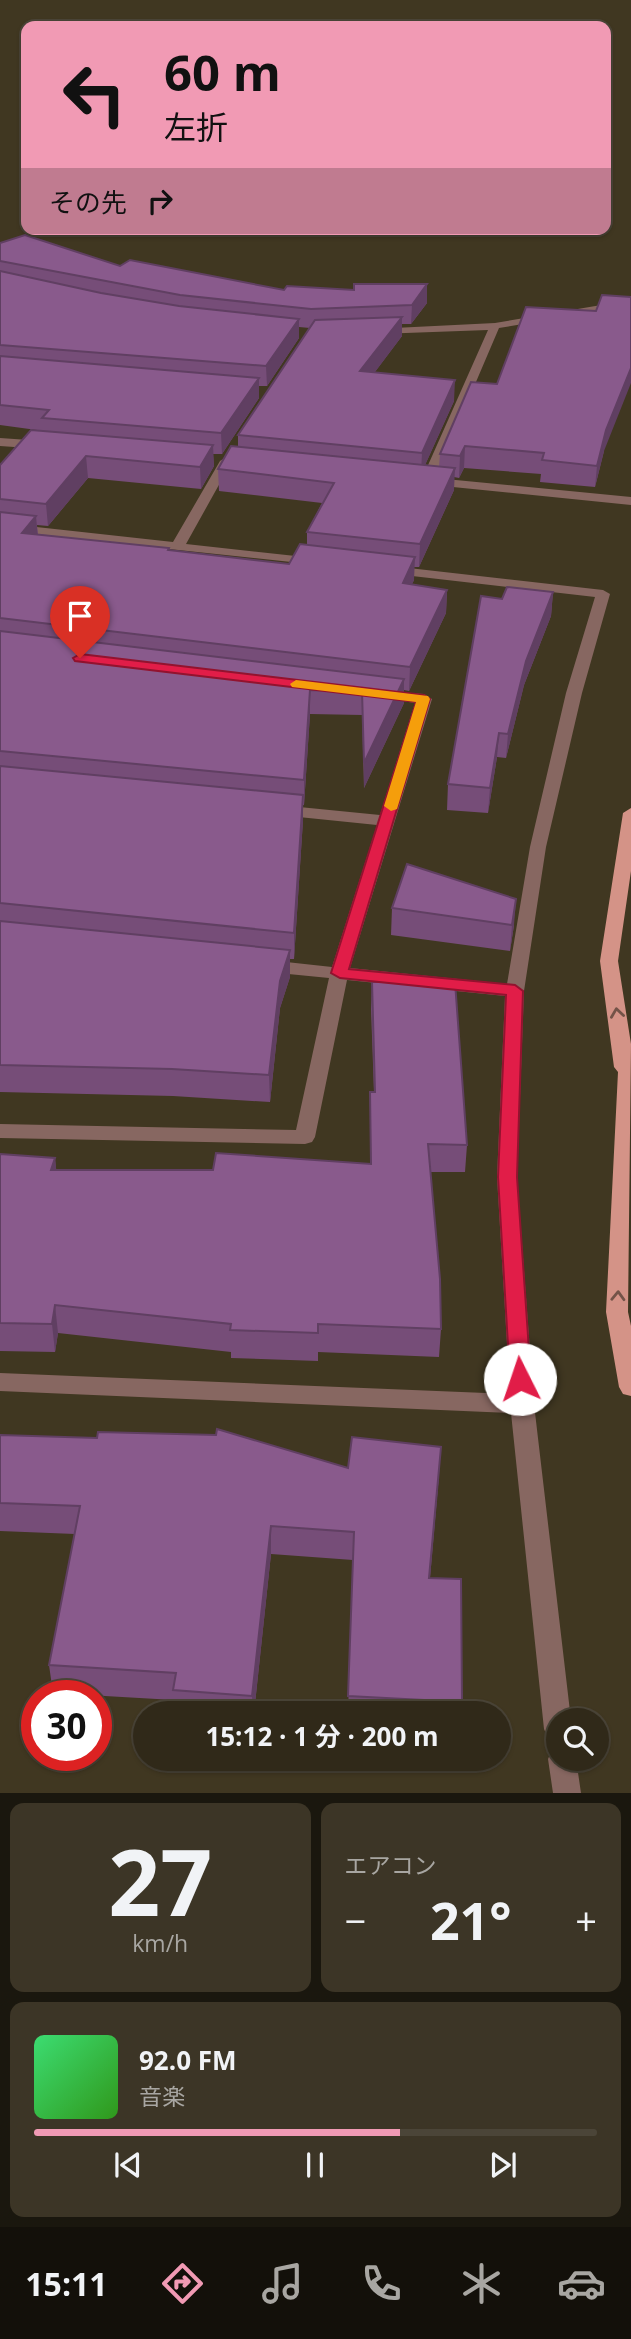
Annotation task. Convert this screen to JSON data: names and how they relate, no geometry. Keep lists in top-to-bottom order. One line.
{"page":{"turn":["60 m","左折"],"then":"その先","limit":"30","trip":"15:12 · 1 分 · 200 m","tile":[["27","km/h"],"エアコン"],"heat":["−","21°","+"],"song":["92.0 FM","音楽"],"tabs":"15:11"}}
